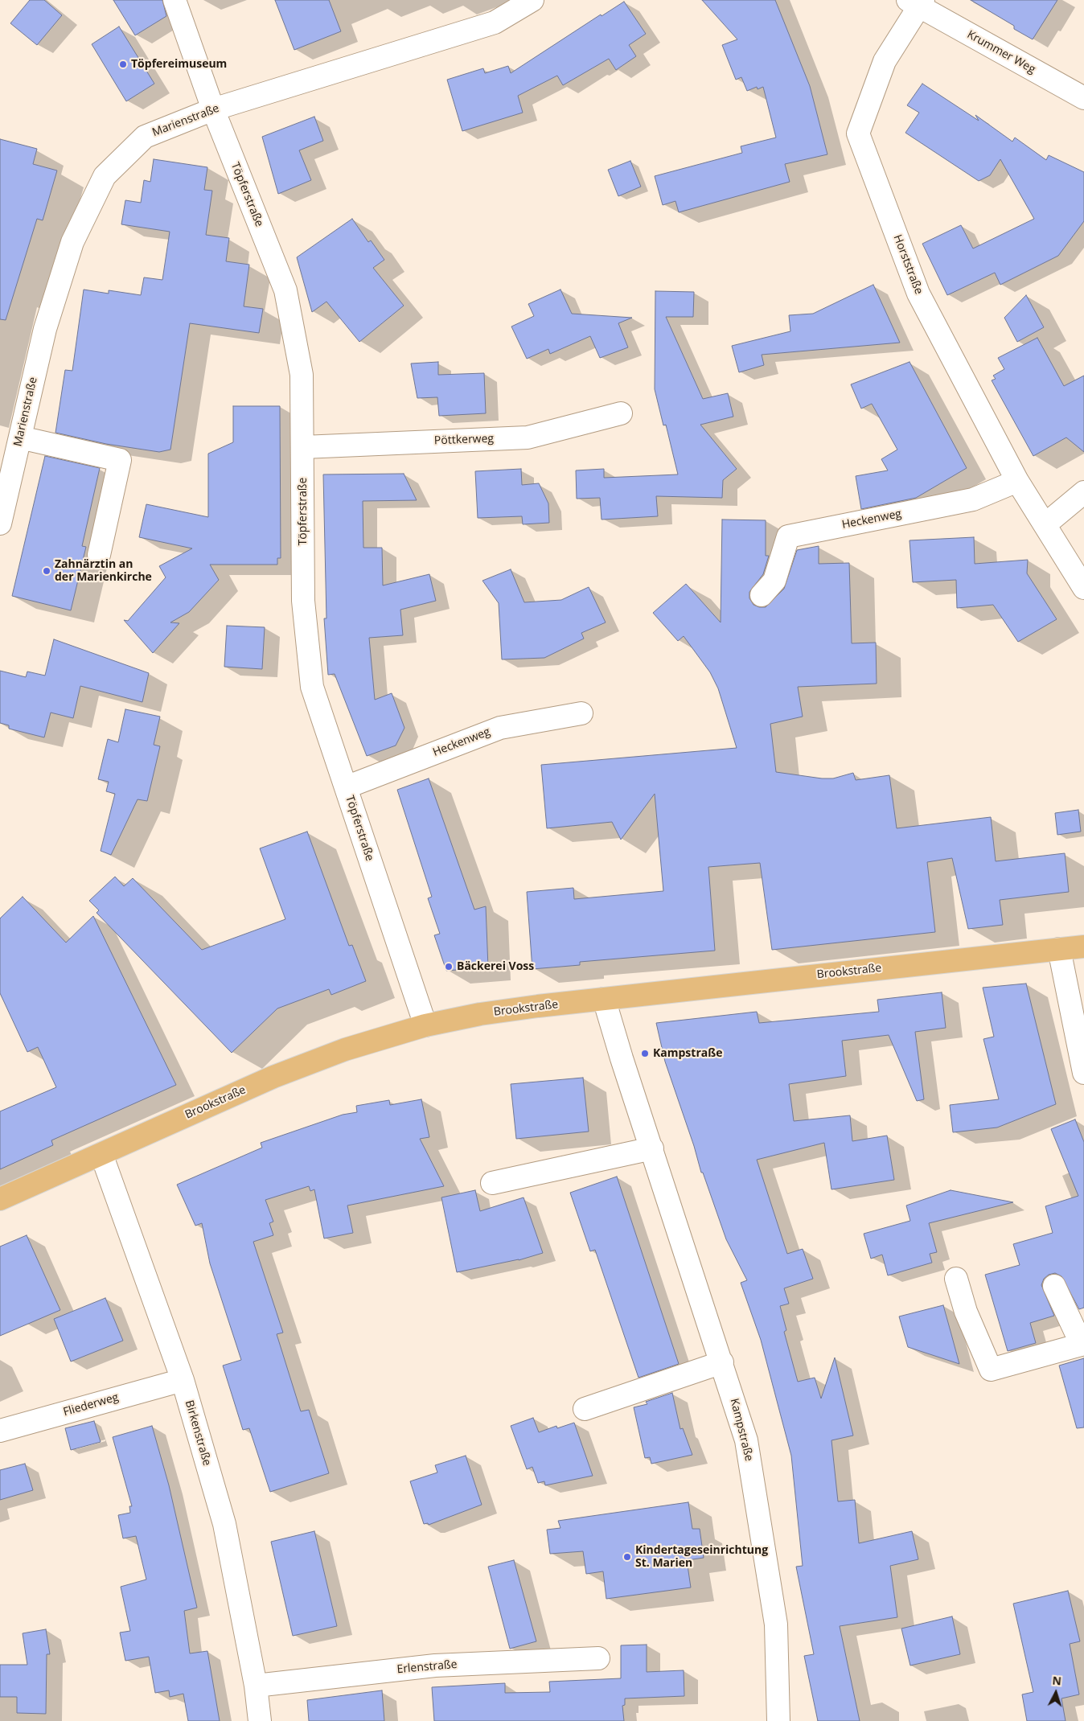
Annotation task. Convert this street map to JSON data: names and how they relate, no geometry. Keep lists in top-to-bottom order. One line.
{"streets":{"main road":["Brookstraße"],"street":["Krummer Weg","Marienstraße","Töpferstraße","Horststraße","Pöttkerweg","Heckenweg","Fliederweg","Kampstraße","Birkenstraße","Erlenstraße"]},"crossings":[["Krummer Weg","Horststraße"],["Marienstraße","Töpferstraße"],["Töpferstraße","Pöttkerweg"],["Töpferstraße","Heckenweg"],["Töpferstraße","Brookstraße"],["Horststraße","Heckenweg"],["Brookstraße","Kampstraße"],["Brookstraße","Birkenstraße"],["Fliederweg","Birkenstraße"],["Birkenstraße","Erlenstraße"]],"places":["Töpfereimuseum","Zahnärztin an der Marienkirche","Bäckerei Voss","Kampstraße","Kindertageseinrichtung St. Marien"],"north":"top"}
